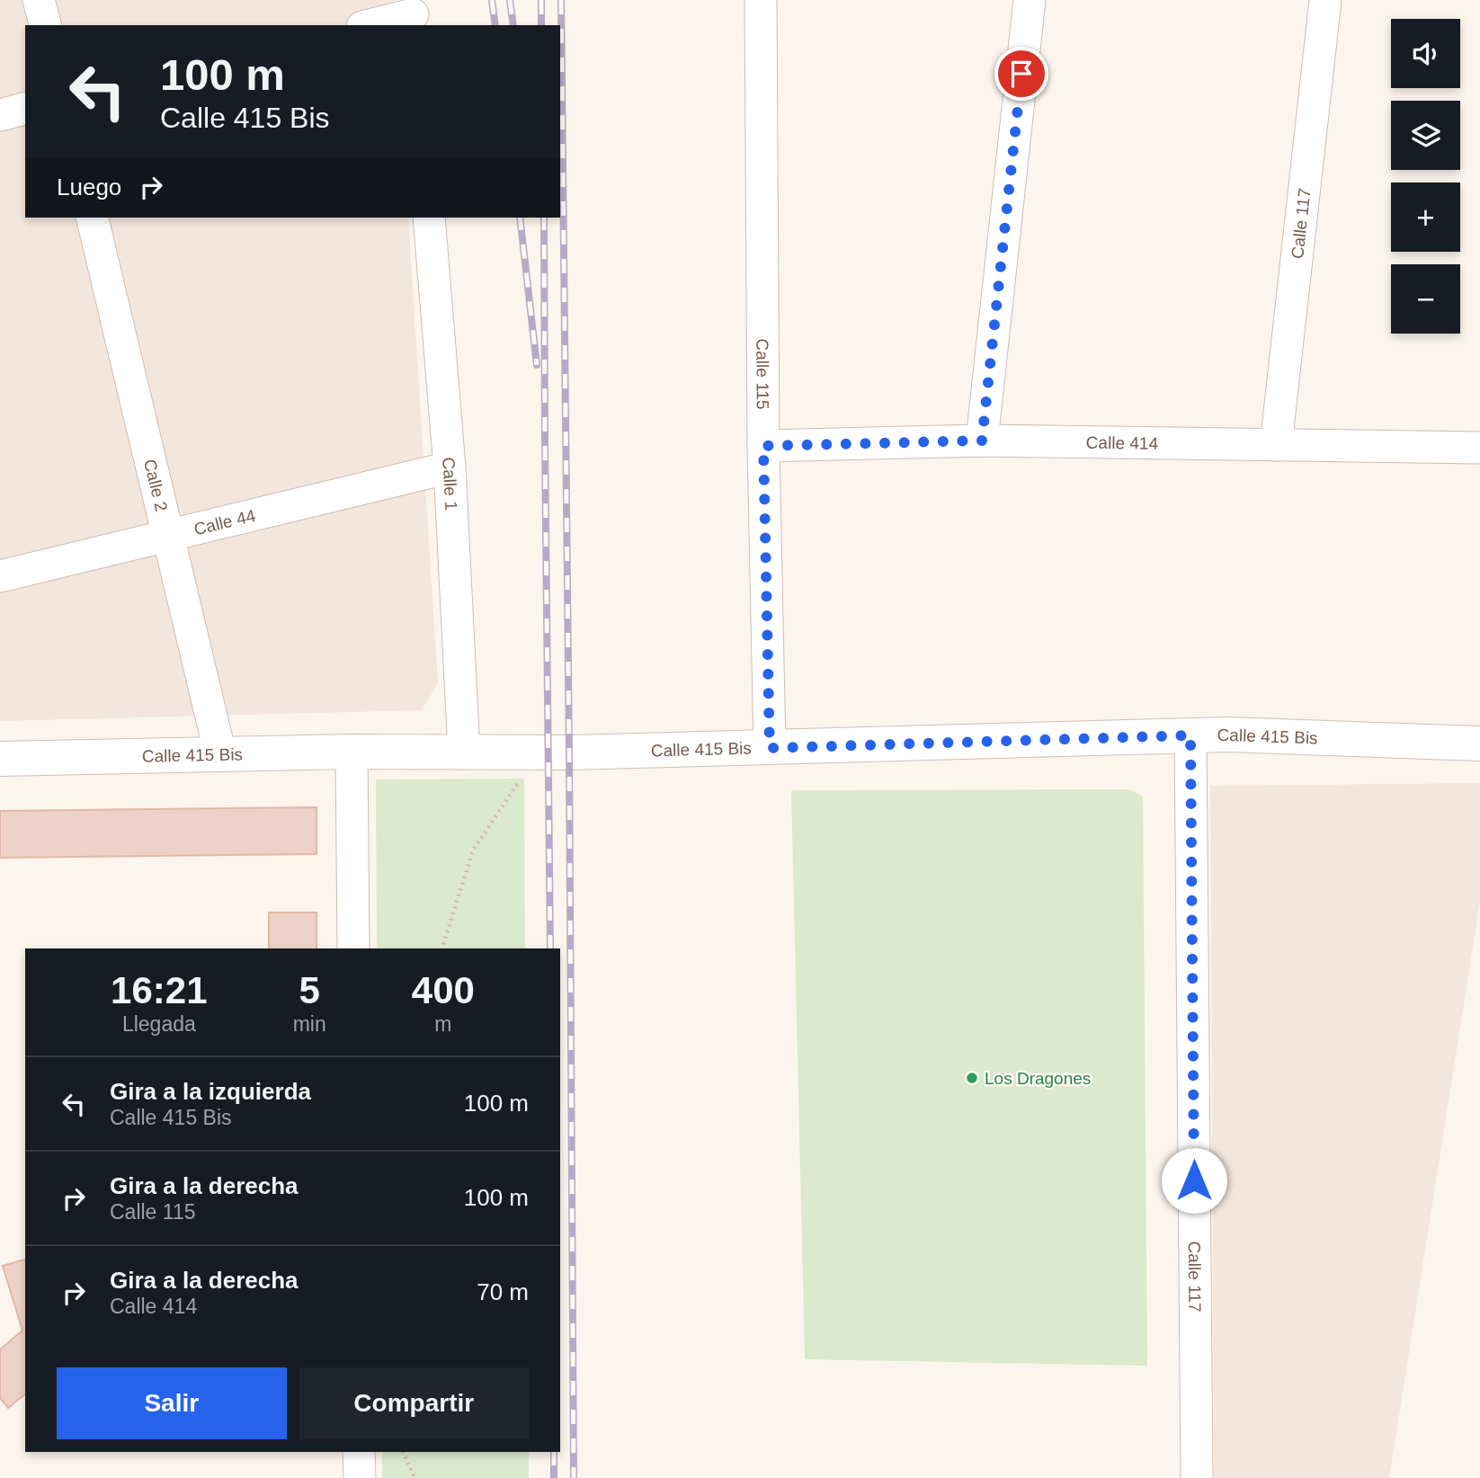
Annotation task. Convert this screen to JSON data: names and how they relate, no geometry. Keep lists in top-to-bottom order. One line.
{"streets":{"main road":["Calle 415 Bis"],"street":["Calle 117","Calle 115","Calle 414","Calle 1","Calle 2","Calle 44"]},"crossings":[["Calle 117","Calle 414"],["Calle 117","Calle 415 Bis"],["Calle 115","Calle 414"],["Calle 115","Calle 415 Bis"],["Calle 1","Calle 44"],["Calle 1","Calle 415 Bis"],["Calle 2","Calle 44"],["Calle 2","Calle 415 Bis"]],"places":["Los Dragones"],"page":{"map_buttons":["+","−"],"turn":["100 m","Calle 415 Bis"],"then":"Luego","eta":["16:21","Llegada","5","min","400","m"],"list":[{"name":"Gira a la izquierda","note":"Calle 415 Bis","value":"100 m"},{"name":"Gira a la derecha","note":"Calle 115","value":"100 m"},{"name":"Gira a la derecha","note":"Calle 414","value":"70 m"}],"buttons":["Salir","Compartir"]}}
